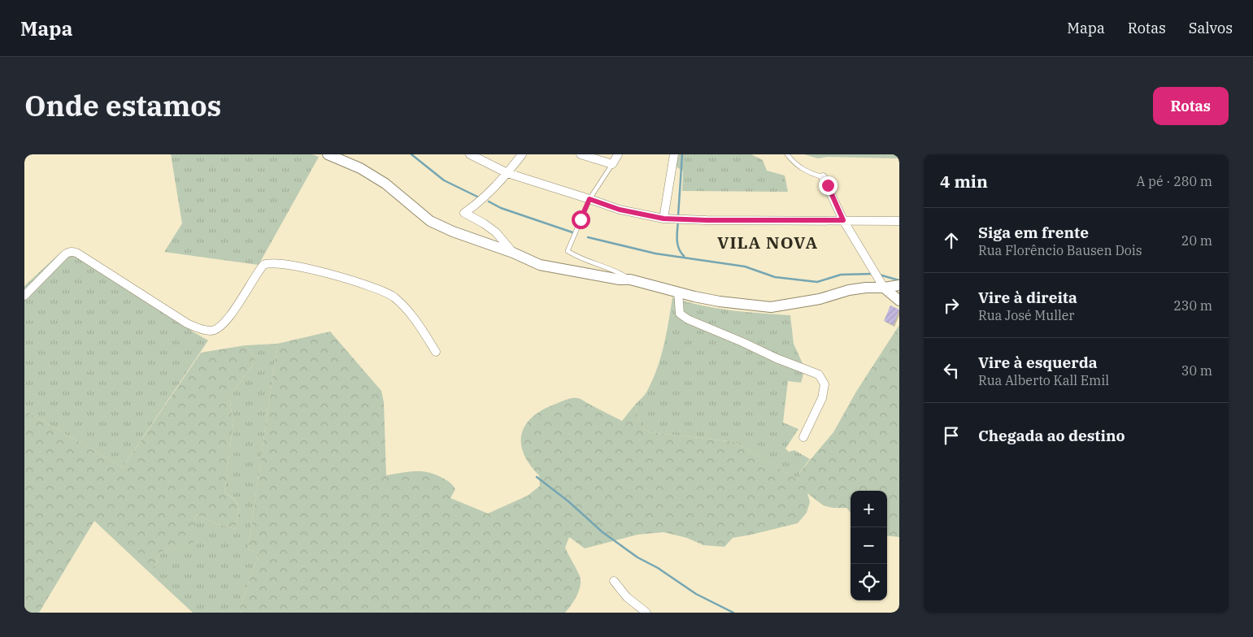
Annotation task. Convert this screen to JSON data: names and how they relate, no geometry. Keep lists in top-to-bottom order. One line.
{"districts":["VILA NOVA"],"page":{"header":"Mapa","nav":["Mapa","Rotas","Salvos"],"title":"Onde estamos","buttons":"Rotas","heading":["4 min","A pé · 280 m"],"list":[["Siga em frente","Rua Florêncio Bausen Dois","20 m"],["Vire à direita","Rua José Muller","230 m"],["Vire à esquerda","Rua Alberto Kall Emil","30 m"],"Chegada ao destino"],"map_buttons":["+","−"]}}
